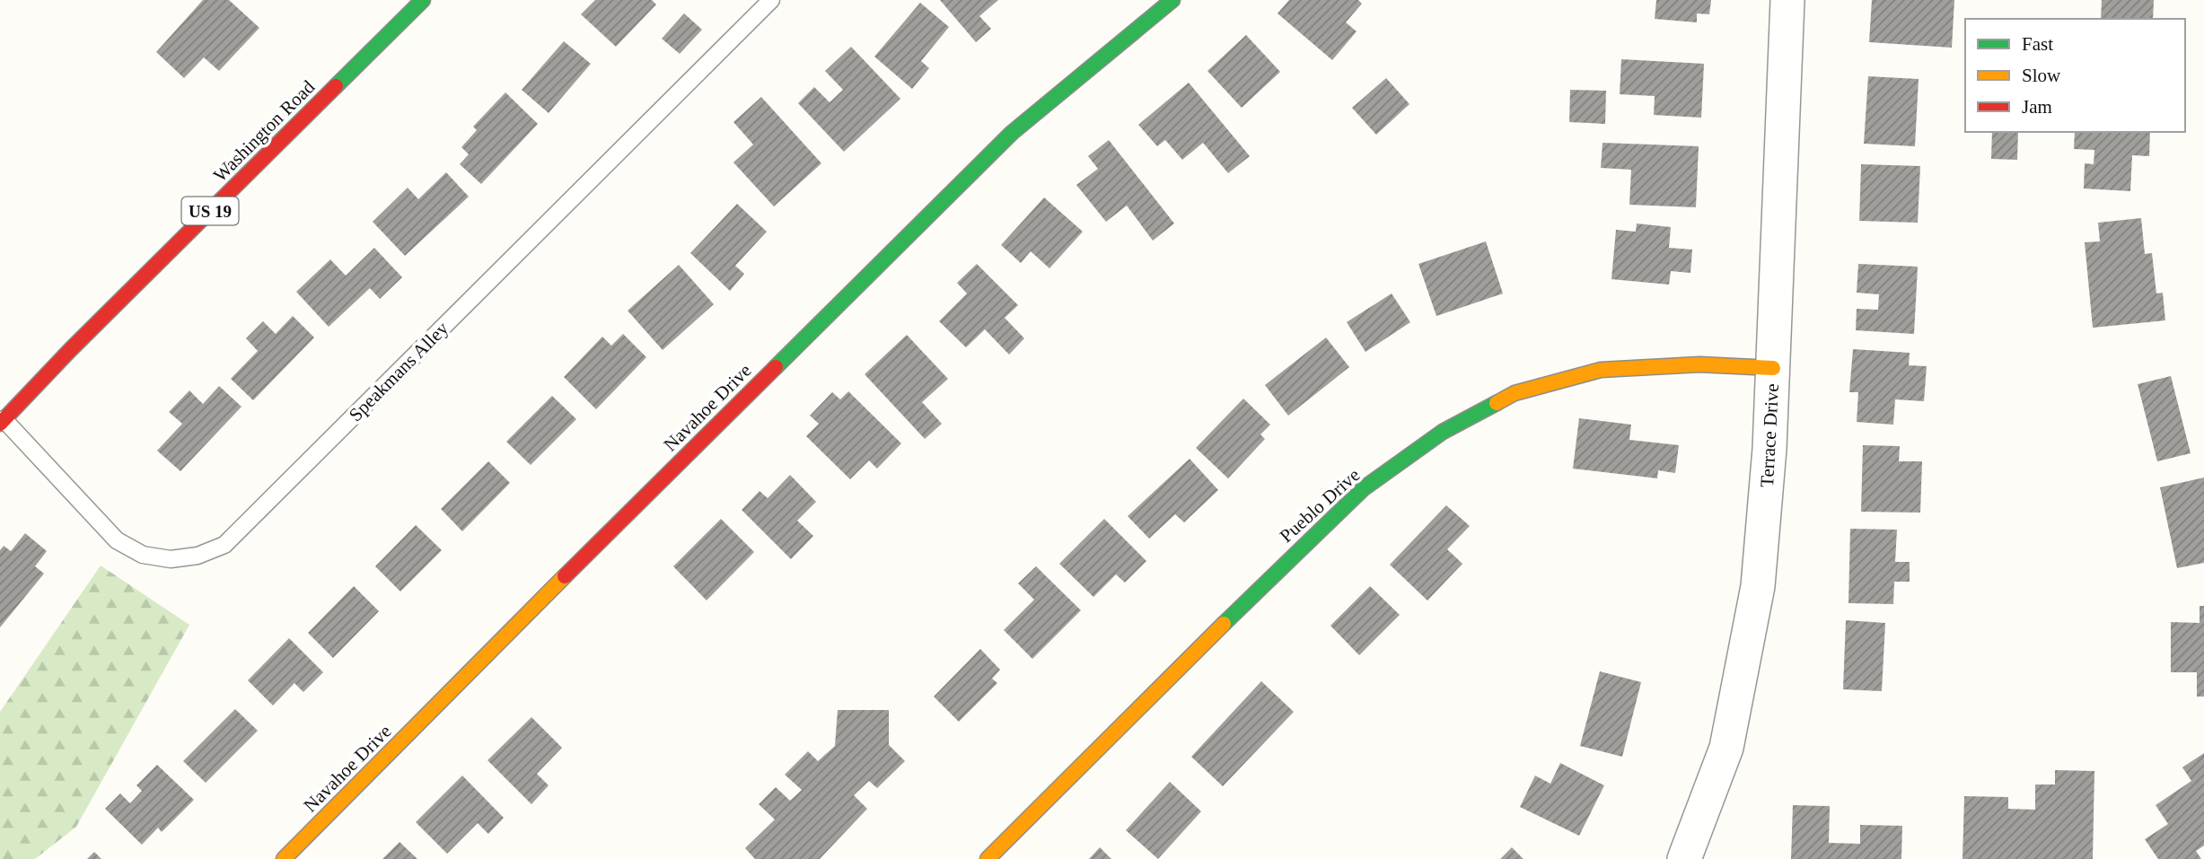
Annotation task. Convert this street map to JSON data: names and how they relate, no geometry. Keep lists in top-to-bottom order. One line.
{"streets":{"street":["Washington Road","US 19","Navahoe Drive","Terrace Drive","Pueblo Drive"],"lane":["Speakmans Alley"]},"crossings":[["Washington Road","Speakmans Alley"],["Terrace Drive","Pueblo Drive"]],"legend":["Fast","Slow","Jam"]}
